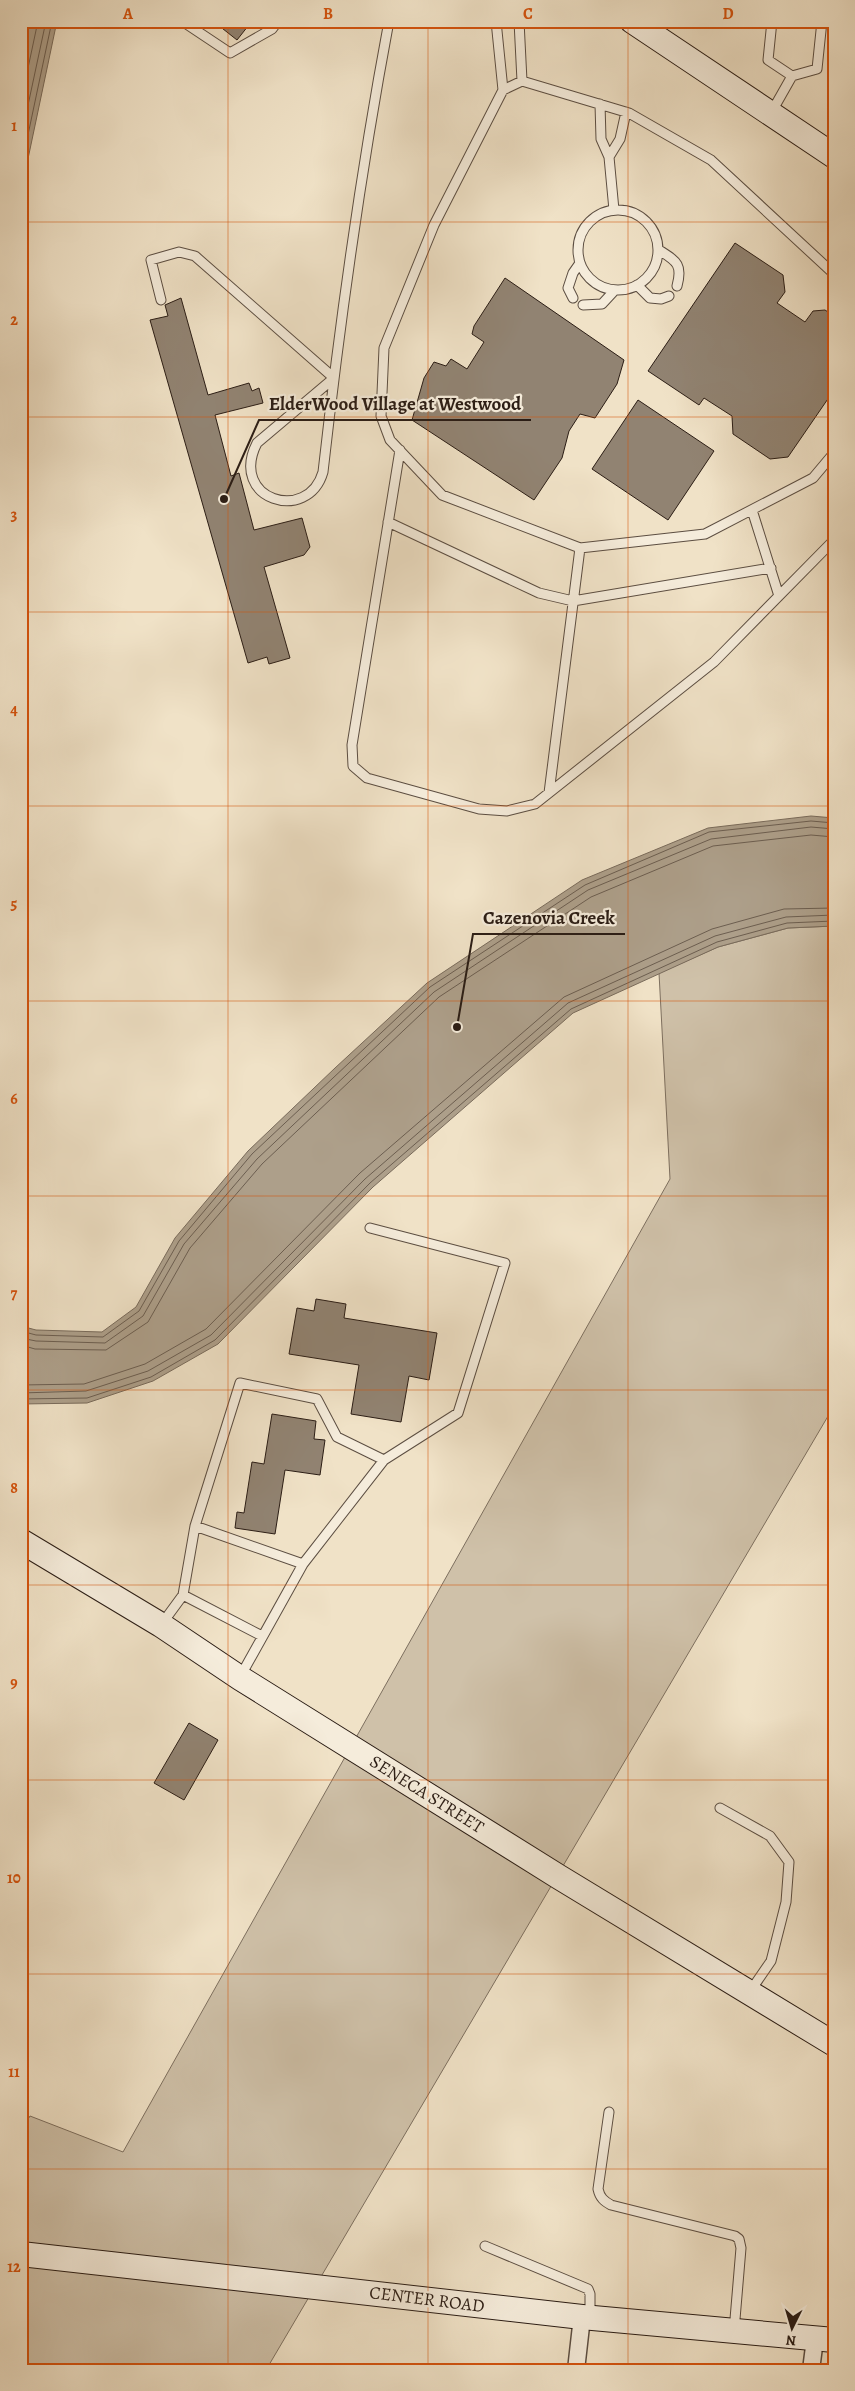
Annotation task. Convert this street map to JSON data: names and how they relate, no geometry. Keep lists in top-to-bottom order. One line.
{"streets":{"main road":["SENECA STREET","CENTER ROAD"]},"places":["ElderWood Village at Westwood","Cazenovia Creek"],"north":"bottom","grid":{"columns":["A","B","C","D"],"rows":["1","2","3","4","5","6","7","8","9","10","11","12"]}}
